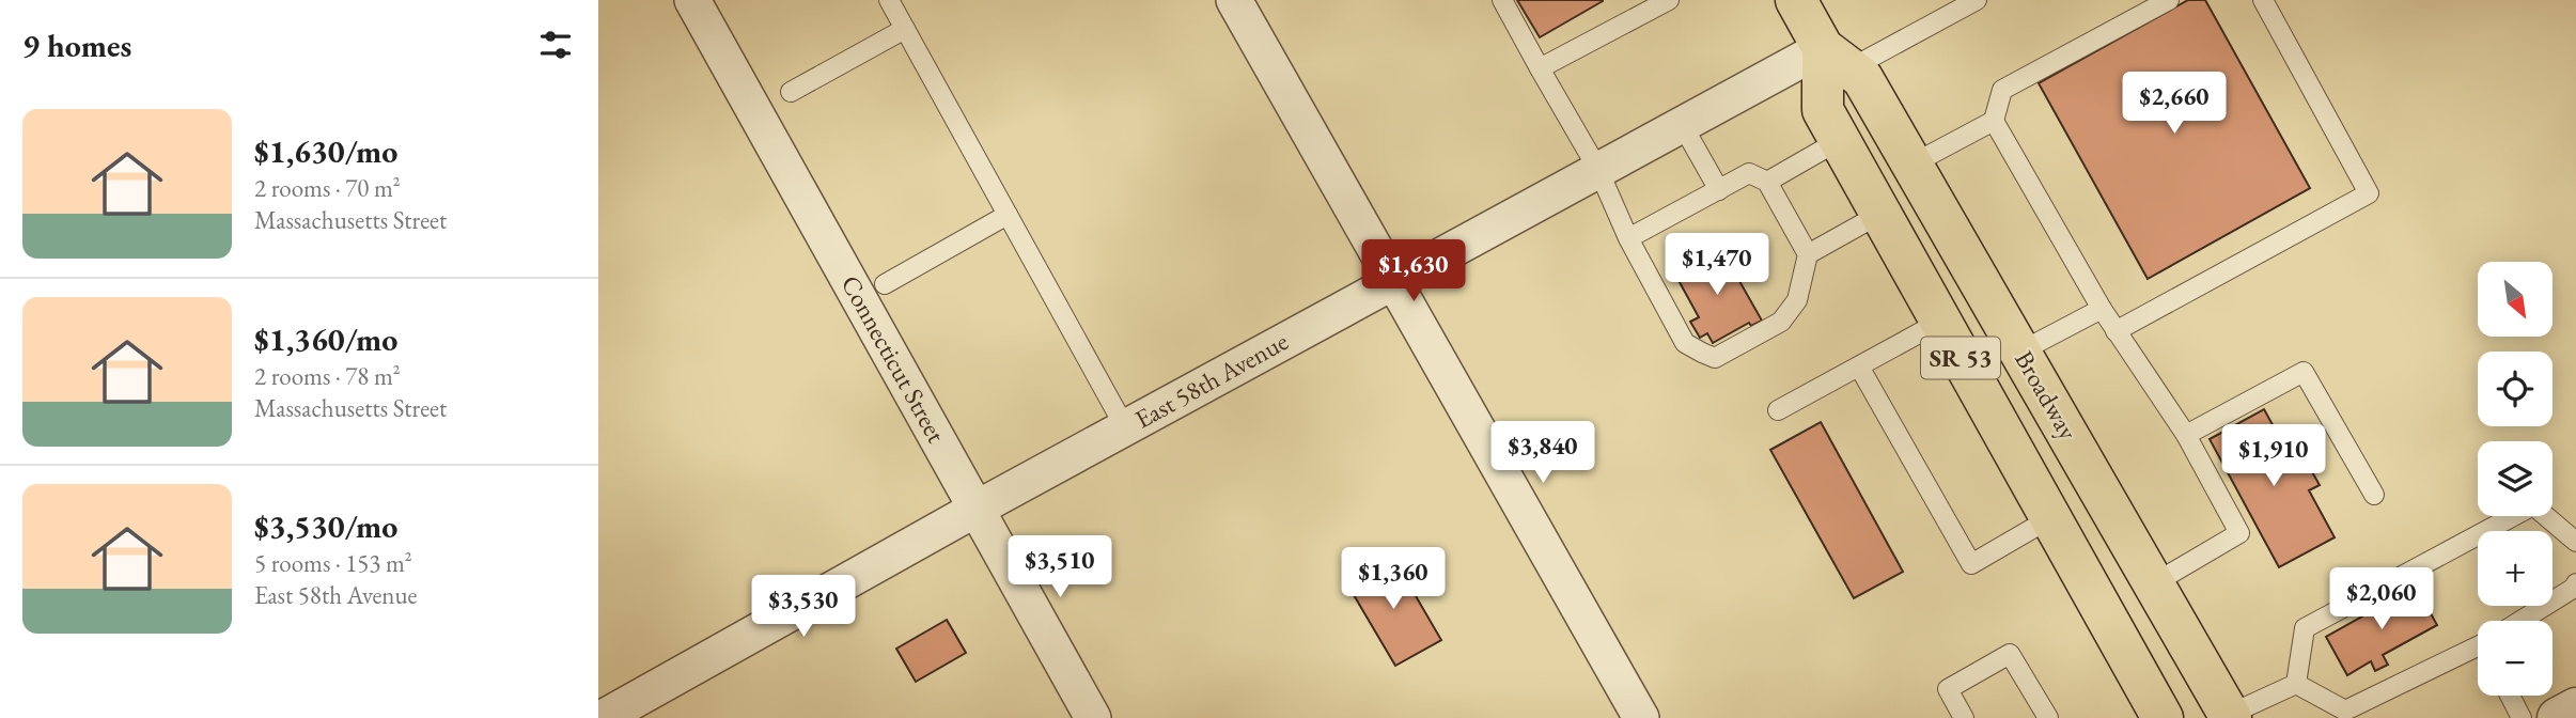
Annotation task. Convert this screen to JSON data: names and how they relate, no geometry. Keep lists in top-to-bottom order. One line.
{"streets":{"main road":["SR 53","Broadway"],"street":["Connecticut Street","East 58th Avenue"]},"crossings":[["Connecticut Street","East 58th Avenue"],["East 58th Avenue","Broadway"]],"north":"bottom right","page":{"heading":"9 homes","price":["$2,660","$1,470","$1,630","$3,840","$1,910","$3,510","$1,360","$2,060","$3,530"],"list":[{"name":"$1,630/mo","note":"2 rooms · 70 m² · Massachusetts Street"},{"name":"$1,360/mo","note":"2 rooms · 78 m² · Massachusetts Street"},{"name":"$3,530/mo","note":"5 rooms · 153 m² · East 58th Avenue"}],"map_buttons":["+","−"]}}
